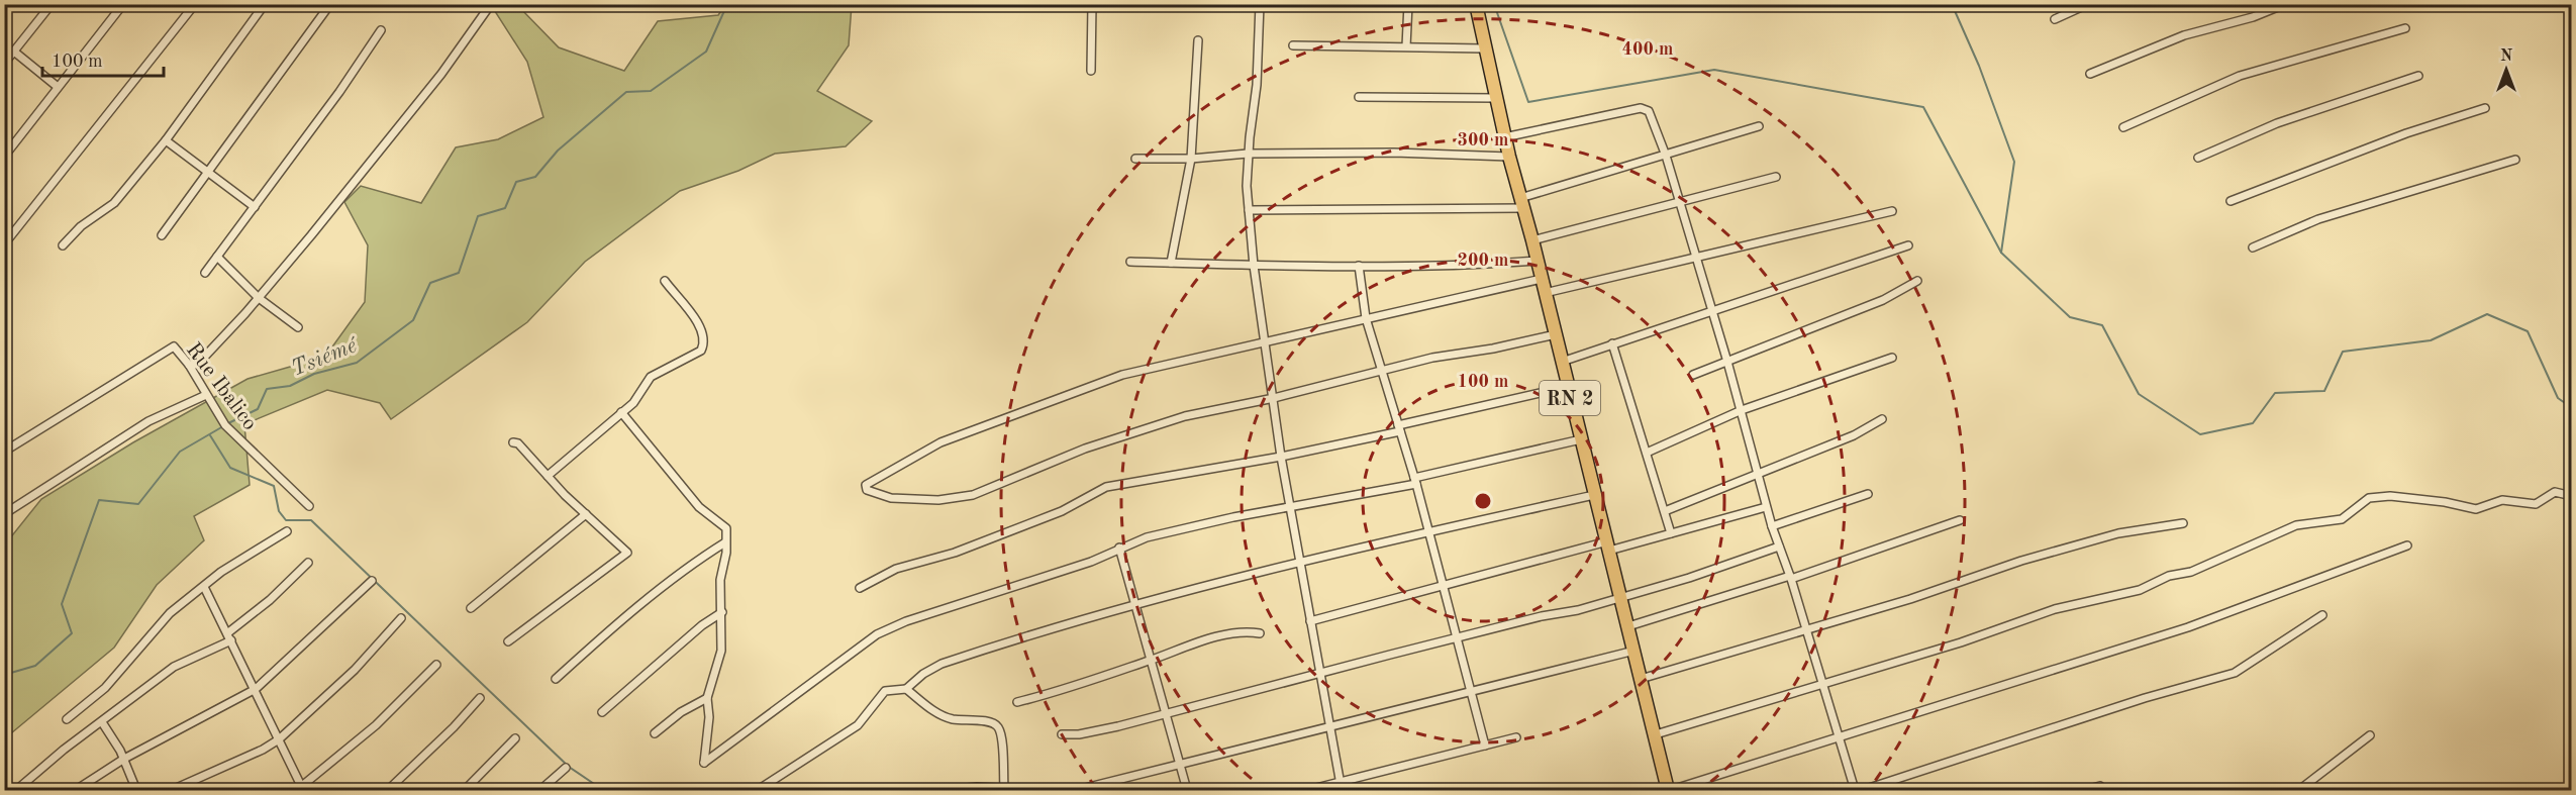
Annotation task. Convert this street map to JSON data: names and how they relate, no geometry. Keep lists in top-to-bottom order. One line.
{"streets":{"highway":["RN 2"],"street":["Rue Ibalico"]},"water":["Tsiémé"],"scale_bar":"100 m","north":"top","rings":["400 m","300 m","200 m","100 m"]}
